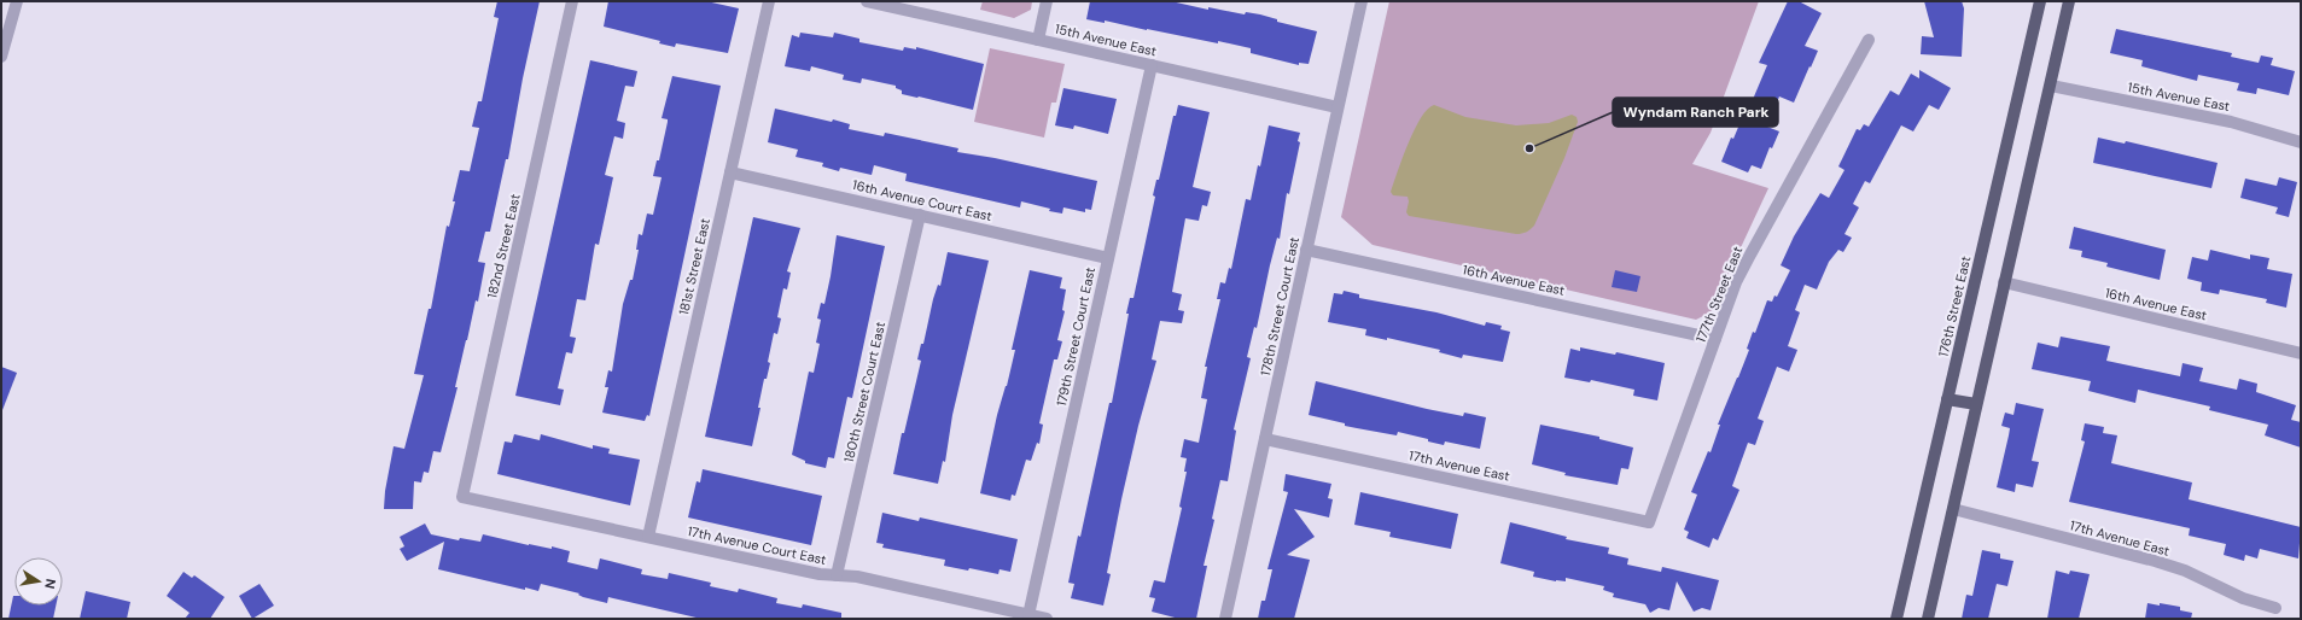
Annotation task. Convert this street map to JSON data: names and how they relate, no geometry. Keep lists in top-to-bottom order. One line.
{"streets":{"main road":["176th Street East"],"street":["15th Avenue East","16th Avenue Court East","182nd Street East","181st Street East","16th Avenue East","177th Street East","178th Street Court East","179th Street Court East","180th Street Court East","17th Avenue East","17th Avenue Court East"]},"crossings":[["15th Avenue East","178th Street Court East"],["15th Avenue East","179th Street Court East"],["16th Avenue Court East","181st Street East"],["16th Avenue Court East","179th Street Court East"],["16th Avenue Court East","180th Street Court East"],["182nd Street East","17th Avenue Court East"],["181st Street East","17th Avenue Court East"],["16th Avenue East","177th Street East"],["16th Avenue East","178th Street Court East"],["177th Street East","17th Avenue East"],["178th Street Court East","17th Avenue East"],["179th Street Court East","17th Avenue Court East"],["180th Street Court East","17th Avenue Court East"]],"places":["Wyndam Ranch Park"],"north":"right"}
